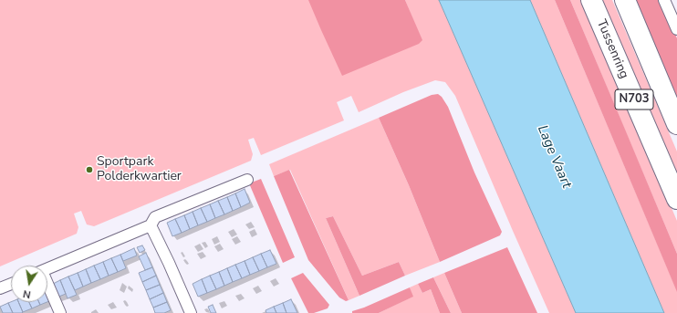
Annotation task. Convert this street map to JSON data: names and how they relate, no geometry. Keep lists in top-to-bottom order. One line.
{"streets":{"highway":["Tussenring","N703"]},"water":["Lage Vaart"],"places":["Sportpark Polderkwartier"],"north":"bottom"}
